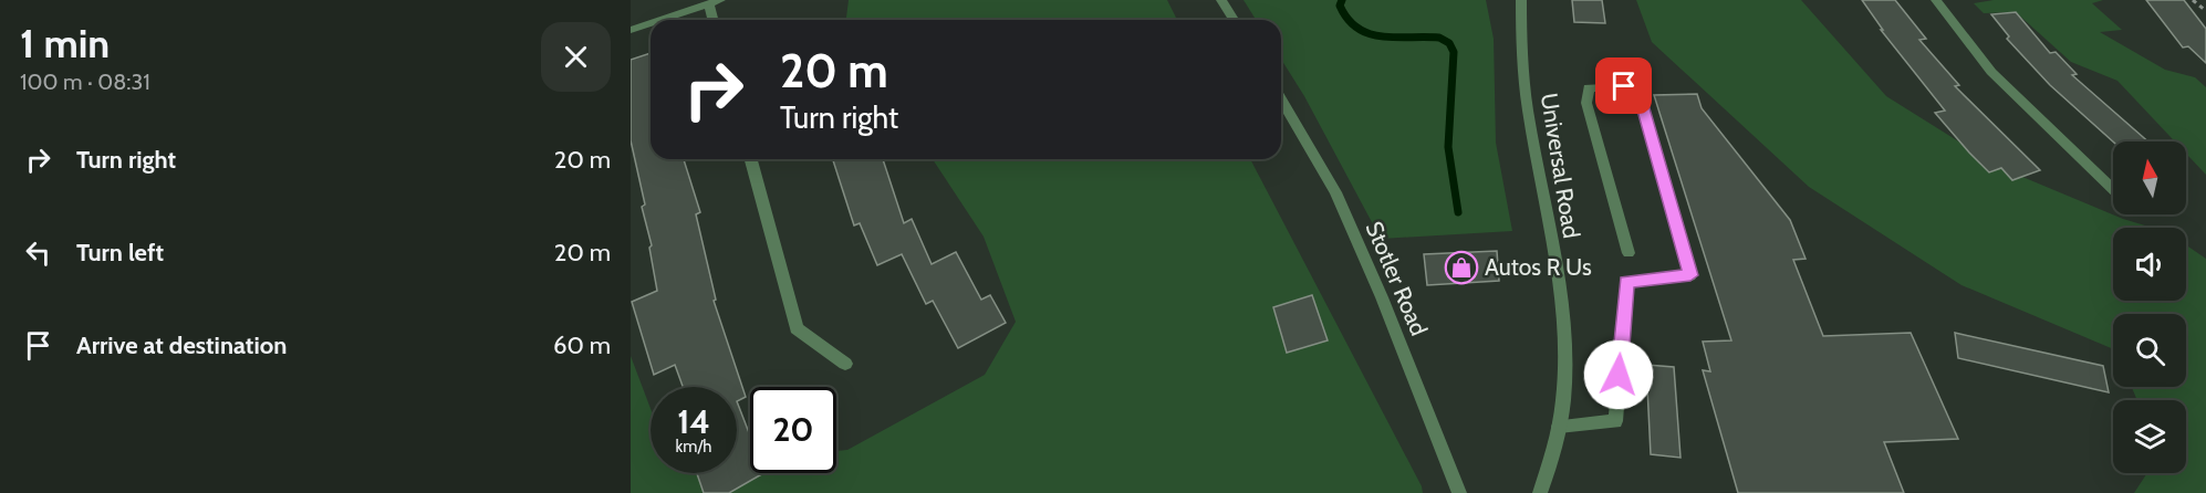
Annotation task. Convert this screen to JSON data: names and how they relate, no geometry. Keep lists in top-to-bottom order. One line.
{"streets":{"street":["Universal Road","Stotler Road"]},"places":{"shop":["Autos R Us"]},"north":"top","page":{"heading":["1 min","100 m · 08:31"],"turn":["20 m","Turn right"],"list":[{"name":"Turn right","value":"20 m"},{"name":"Turn left","value":"20 m"},{"name":"Arrive at destination","value":"60 m"}],"speed":"14 km/h","limit":"20"}}
